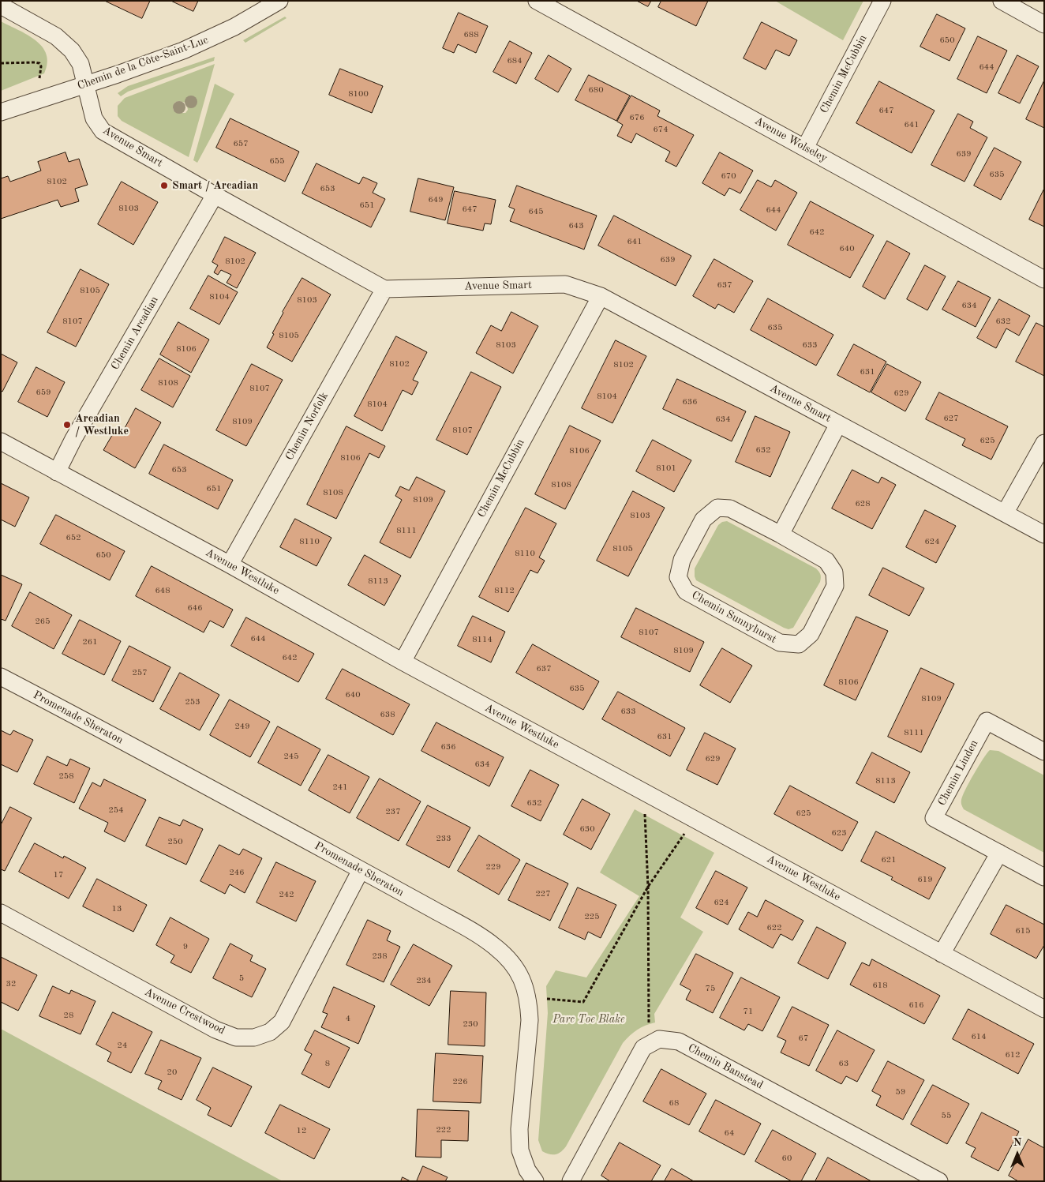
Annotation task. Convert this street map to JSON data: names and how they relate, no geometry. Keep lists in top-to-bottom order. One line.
{"streets":{"street":["Chemin de la Côte-Saint-Luc","Chemin McCubbin","Avenue Wolseley","Avenue Smart","Chemin Arcadian","Chemin Norfolk","Avenue Westluke","Chemin Sunnyhurst","Promenade Sheraton","Chemin Linden","Avenue Crestwood","Chemin Banstead"]},"crossings":[["Chemin de la Côte-Saint-Luc","Avenue Smart"],["Chemin McCubbin","Avenue Wolseley"],["Chemin McCubbin","Avenue Smart"],["Chemin McCubbin","Avenue Westluke"],["Avenue Smart","Chemin Arcadian"],["Avenue Smart","Chemin Norfolk"],["Chemin Arcadian","Avenue Westluke"],["Chemin Norfolk","Avenue Westluke"],["Promenade Sheraton","Avenue Crestwood"]],"parks":["Parc Toe Blake"],"places":["Smart / Arcadian","Arcadian / Westluke"],"house_numbers":["688","650","684","644","680","8100","647","676","641","674","657","639","655","635","670","8102","653","649","651","8103","647","644","645","643","642","641","640","639","8102","637","8105","8104","8103","634","8107","632","635","8105","8103","633","8106","8102","8102","631","8108","8107","659","629","8104","636","8104","627","634","8109","8107","625","632","8106","8106","8101","653","8108","651","8108","8109","628","8103","8111","652","8110","624","8105","8110","650","8113","648","8112","646","265","8107","644","8114","261","8109","642","637","257","8106","635","640","8109","253","633","638","249","8111","631","636","245","629","634","258","8113","241","632","254","237","625","630","623","233","250","621","229","246","17","619","227","242","624","13","225","622","615","9","238","5","234","32","618","75","616","71","28","4","230","614","67","24","612","8","63","20","226","59","68","55","222","12","64","60"],"north":"top"}
